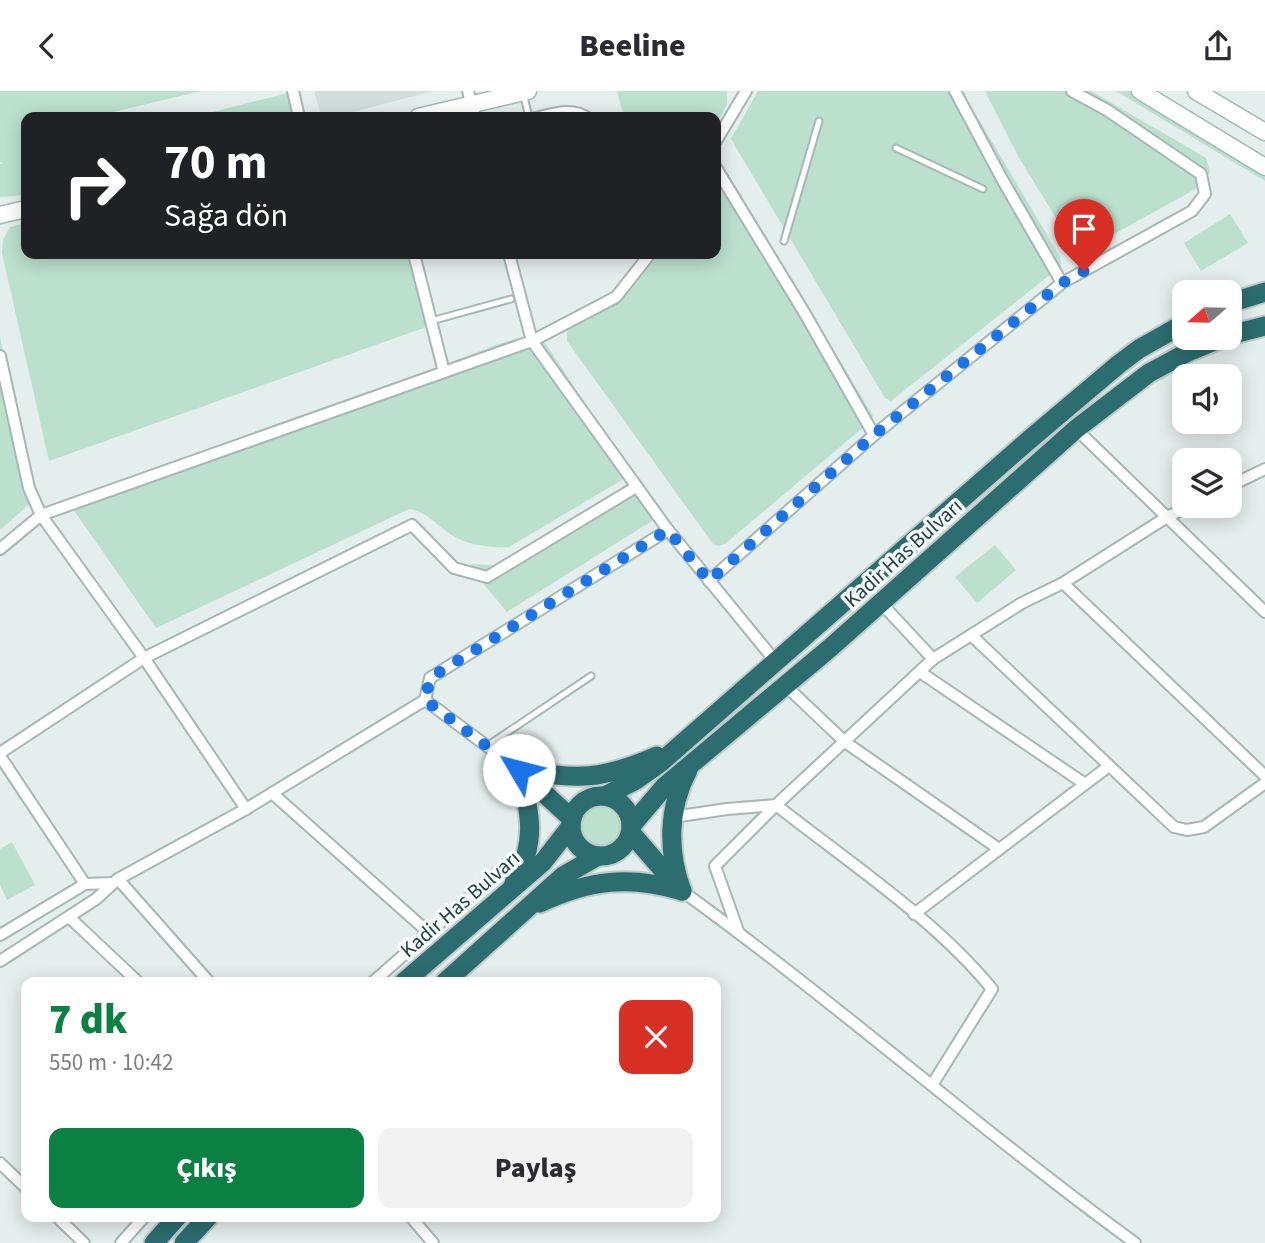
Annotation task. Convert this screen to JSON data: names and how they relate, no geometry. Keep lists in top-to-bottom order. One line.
{"streets":{"highway":["Kadir Has Bulvarı"]},"north":"left","page":{"header":"Beeline","turn":["70 m","Sağa dön"],"heading":["7 dk","550 m · 10:42"],"buttons":["Çıkış","Paylaş"]}}
